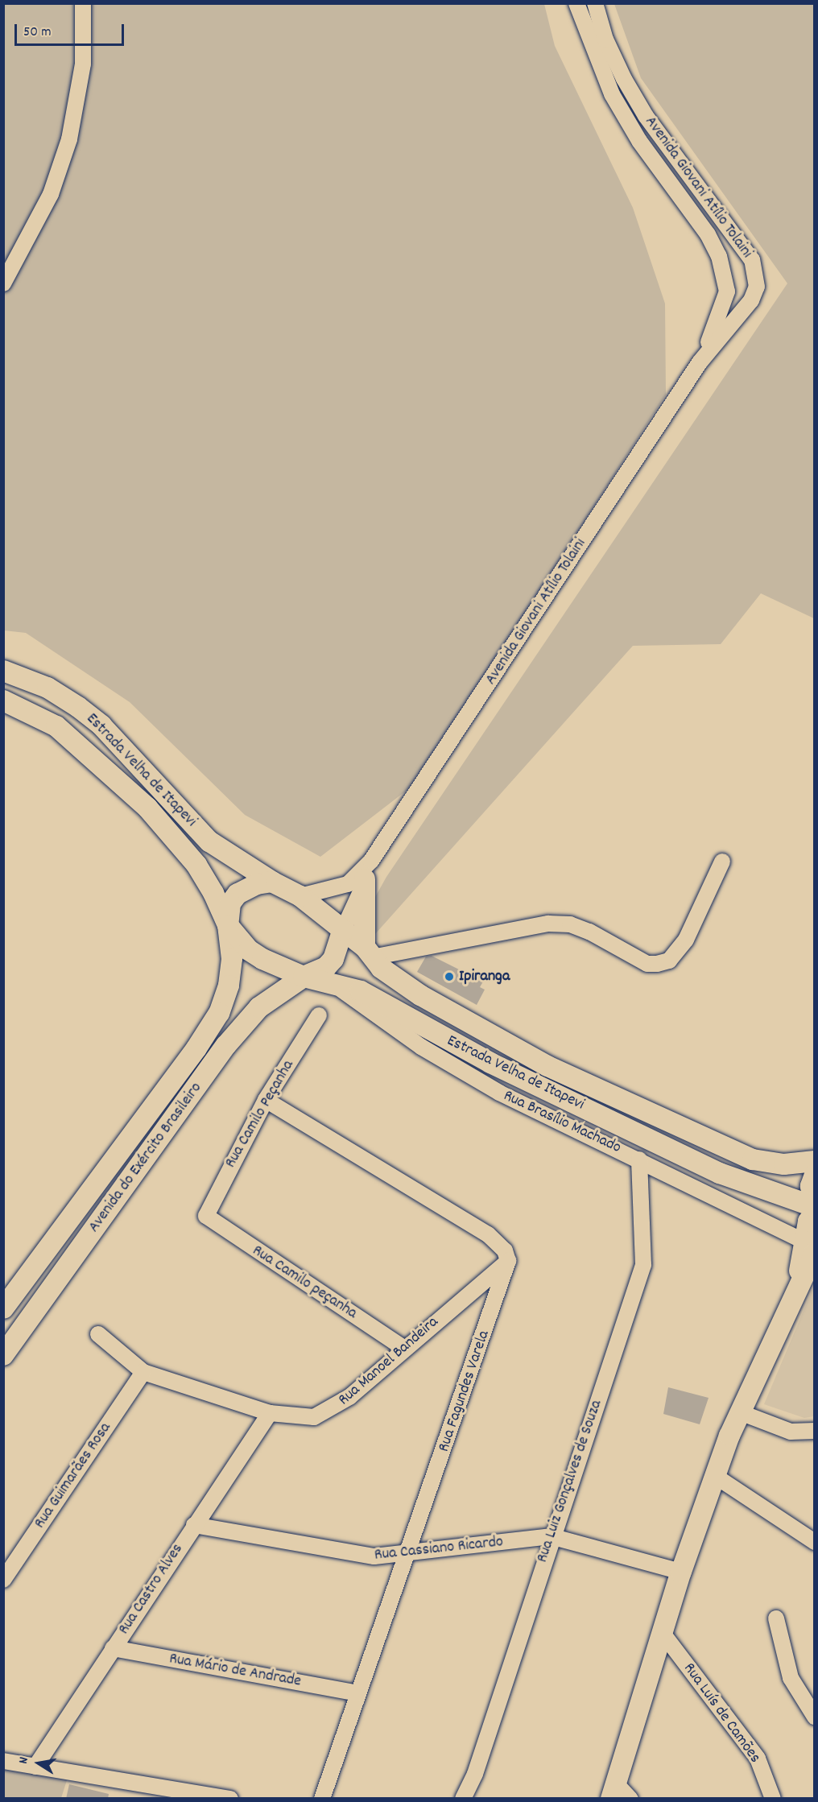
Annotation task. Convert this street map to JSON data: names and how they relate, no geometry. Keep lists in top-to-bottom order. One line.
{"streets":{"main road":["Estrada Velha de Itapevi","Avenida do Exército Brasileiro"],"street":["Avenida Giovani Atílio Tolaini","Rua Camilo Peçanha","Rua Brasílio Machado","Rua Camilo peçanha","Rua Manoel Bandeira","Rua Fagundes Varela","Rua Guimarães Rosa","Rua Luiz Gonçalves de Souza","Rua Cassiano Ricardo","Rua Castro Alves","Rua Mário de Andrade","Rua Luís de Camões"]},"crossings":[["Estrada Velha de Itapevi","Rua Brasílio Machado"],["Estrada Velha de Itapevi","Avenida do Exército Brasileiro"],["Rua Camilo Peçanha","Rua Camilo peçanha"],["Rua Brasílio Machado","Rua Luiz Gonçalves de Souza"],["Rua Camilo peçanha","Rua Manoel Bandeira"],["Rua Manoel Bandeira","Rua Fagundes Varela"],["Rua Manoel Bandeira","Rua Guimarães Rosa"],["Rua Manoel Bandeira","Rua Castro Alves"],["Rua Fagundes Varela","Rua Cassiano Ricardo"],["Rua Fagundes Varela","Rua Mário de Andrade"],["Rua Luiz Gonçalves de Souza","Rua Cassiano Ricardo"],["Rua Cassiano Ricardo","Rua Castro Alves"],["Rua Castro Alves","Rua Mário de Andrade"]],"places":["Ipiranga"],"scale_bar":"50 m","north":"left"}
